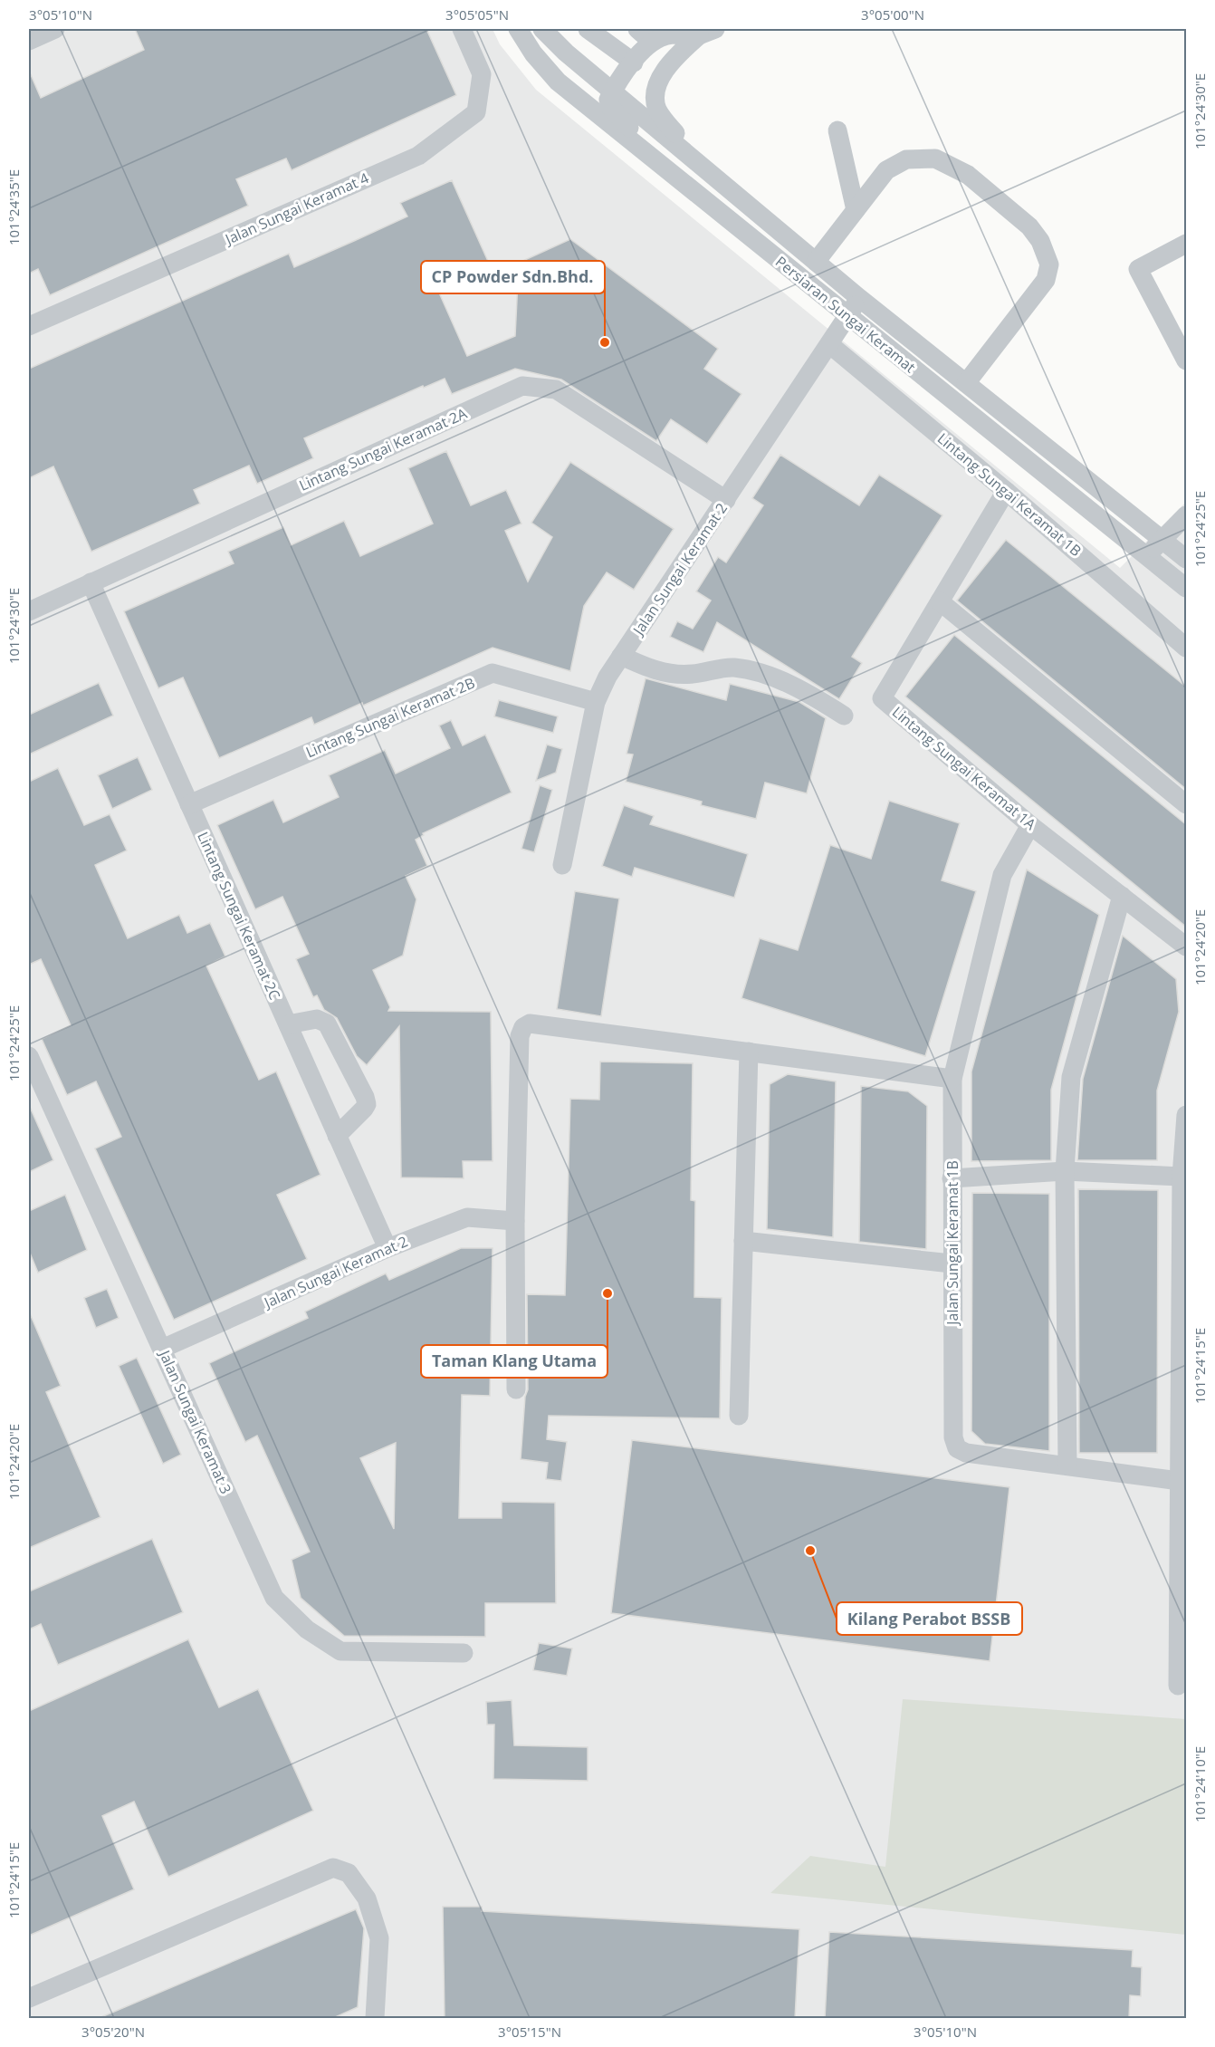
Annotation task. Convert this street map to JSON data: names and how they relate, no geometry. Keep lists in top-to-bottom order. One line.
{"streets":{"street":["Jalan Sungai Keramat 4","Persiaran Sungai Keramat","Lintang Sungai Keramat 2A","Lintang Sungai Keramat 1B","Jalan Sungai Keramat 2","Lintang Sungai Keramat 2B","Lintang Sungai Keramat 1A","Lintang Sungai Keramat 2C","Jalan Sungai Keramat 1B","Jalan Sungai Keramat 3"]},"crossings":[["Persiaran Sungai Keramat","Jalan Sungai Keramat 2"],["Lintang Sungai Keramat 2A","Jalan Sungai Keramat 2"],["Lintang Sungai Keramat 2A","Lintang Sungai Keramat 2C"],["Lintang Sungai Keramat 1B","Jalan Sungai Keramat 2"],["Lintang Sungai Keramat 1B","Lintang Sungai Keramat 1A"],["Jalan Sungai Keramat 2","Lintang Sungai Keramat 2B"],["Jalan Sungai Keramat 2","Lintang Sungai Keramat 2C"],["Jalan Sungai Keramat 2","Jalan Sungai Keramat 3"],["Lintang Sungai Keramat 2B","Lintang Sungai Keramat 2C"],["Lintang Sungai Keramat 1A","Jalan Sungai Keramat 1B"]],"places":["CP Powder Sdn.Bhd.","Taman Klang Utama","Kilang Perabot BSSB"],"coordinates":["3°05'10\"N","3°05'05\"N","3°05'00\"N","101°24'30\"E","101°24'35\"E","101°24'25\"E","101°24'20\"E","101°24'15\"E","101°24'10\"E","3°05'20\"N","3°05'15\"N"]}
